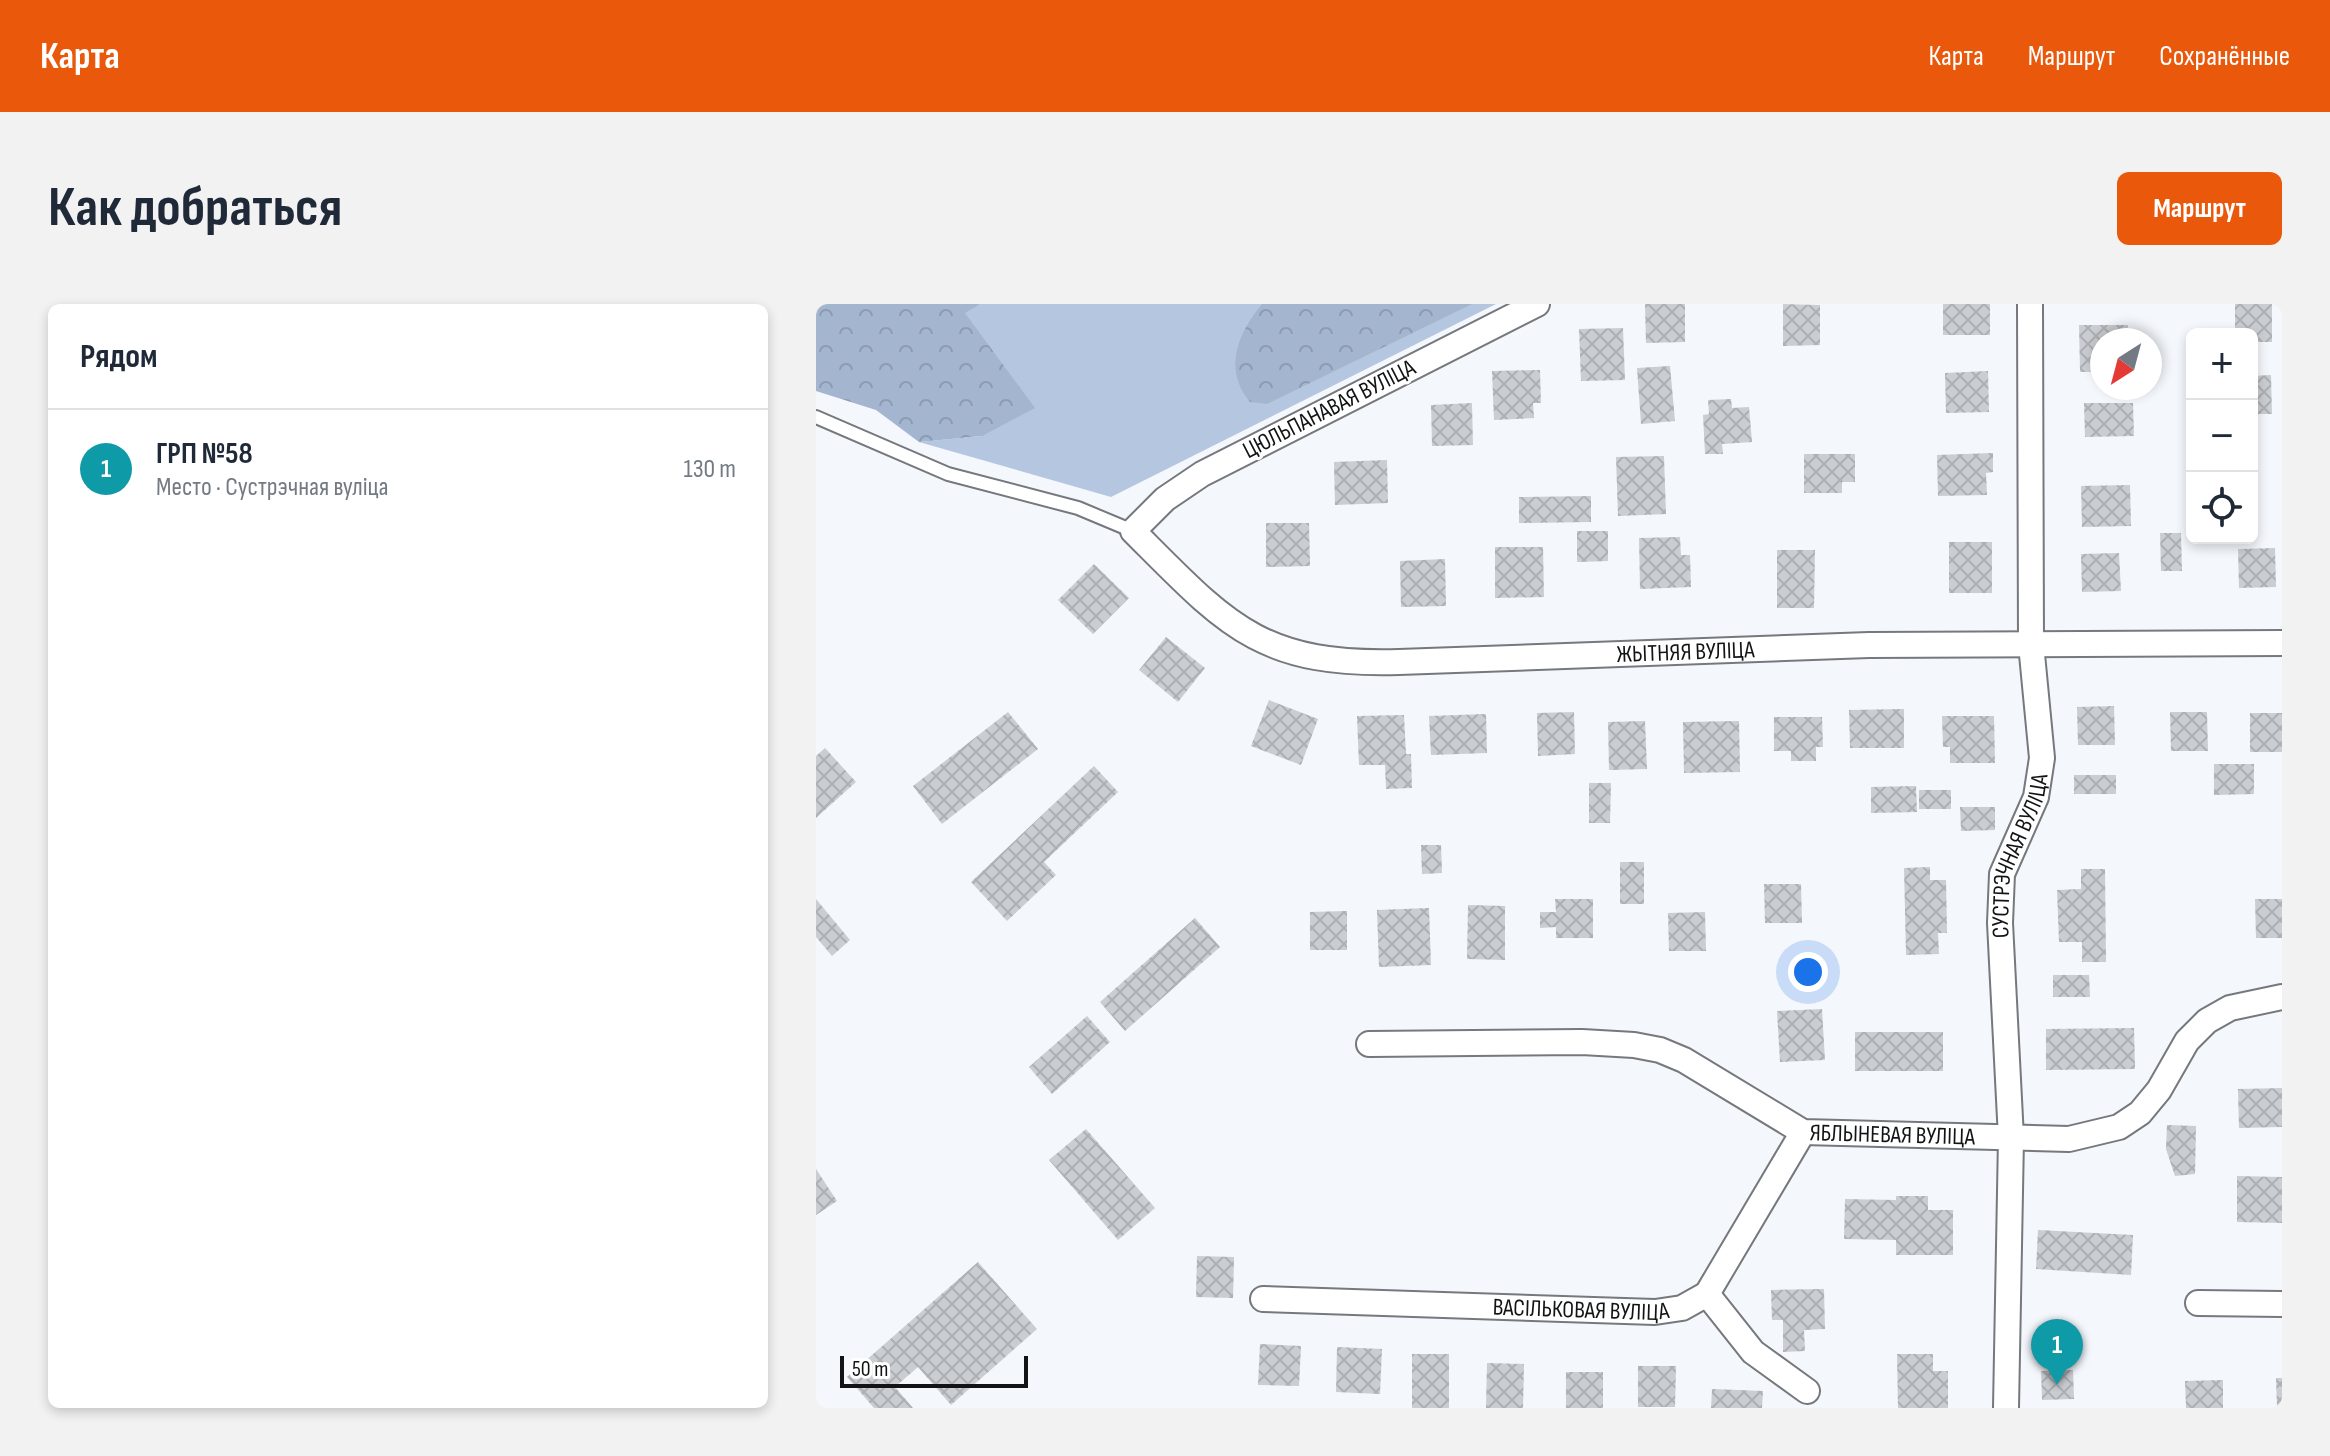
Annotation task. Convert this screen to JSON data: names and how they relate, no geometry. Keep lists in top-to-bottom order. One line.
{"streets":{"street":["ЦЮЛЬПАНАВАЯ ВУЛІЦА","ЖЫТНЯЯ ВУЛІЦА","СУСТРЭЧНАЯ ВУЛІЦА","ЯБЛЫНЕВАЯ ВУЛІЦА","ВАСІЛЬКОВАЯ ВУЛІЦА"]},"crossings":[["ЦЮЛЬПАНАВАЯ ВУЛІЦА","ЖЫТНЯЯ ВУЛІЦА"],["ЖЫТНЯЯ ВУЛІЦА","СУСТРЭЧНАЯ ВУЛІЦА"],["СУСТРЭЧНАЯ ВУЛІЦА","ЯБЛЫНЕВАЯ ВУЛІЦА"]],"scale_bar":"50 m","north":"bottom left","page":{"header":"Карта","nav":["Карта","Маршрут","Сохранённые"],"buttons":"Маршрут","title":"Как добраться","heading":"Рядом","map_buttons":["+","−"],"list":[{"mark":"1","name":"ГРП №58","note":"Место · Сустрэчная вуліца","value":"130 m"}],"pins":"1","scale":"50 m"}}
